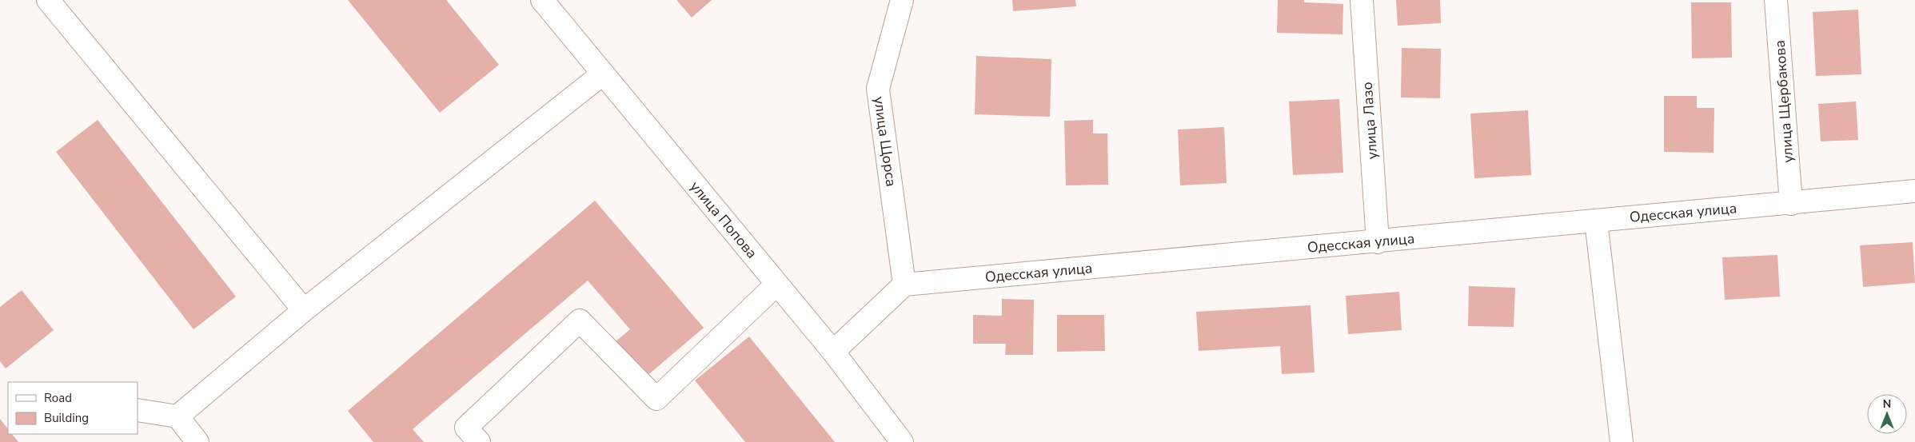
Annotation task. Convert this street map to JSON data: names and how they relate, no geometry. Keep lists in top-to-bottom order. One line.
{"streets":{"street":["улица Щербакова","улица Лазо","улица Щорса","Одесская улица","улица Попова"]},"crossings":[["улица Щербакова","Одесская улица"],["улица Лазо","Одесская улица"],["улица Щорса","Одесская улица"]],"legend":["Road","Building"],"north":"top"}
